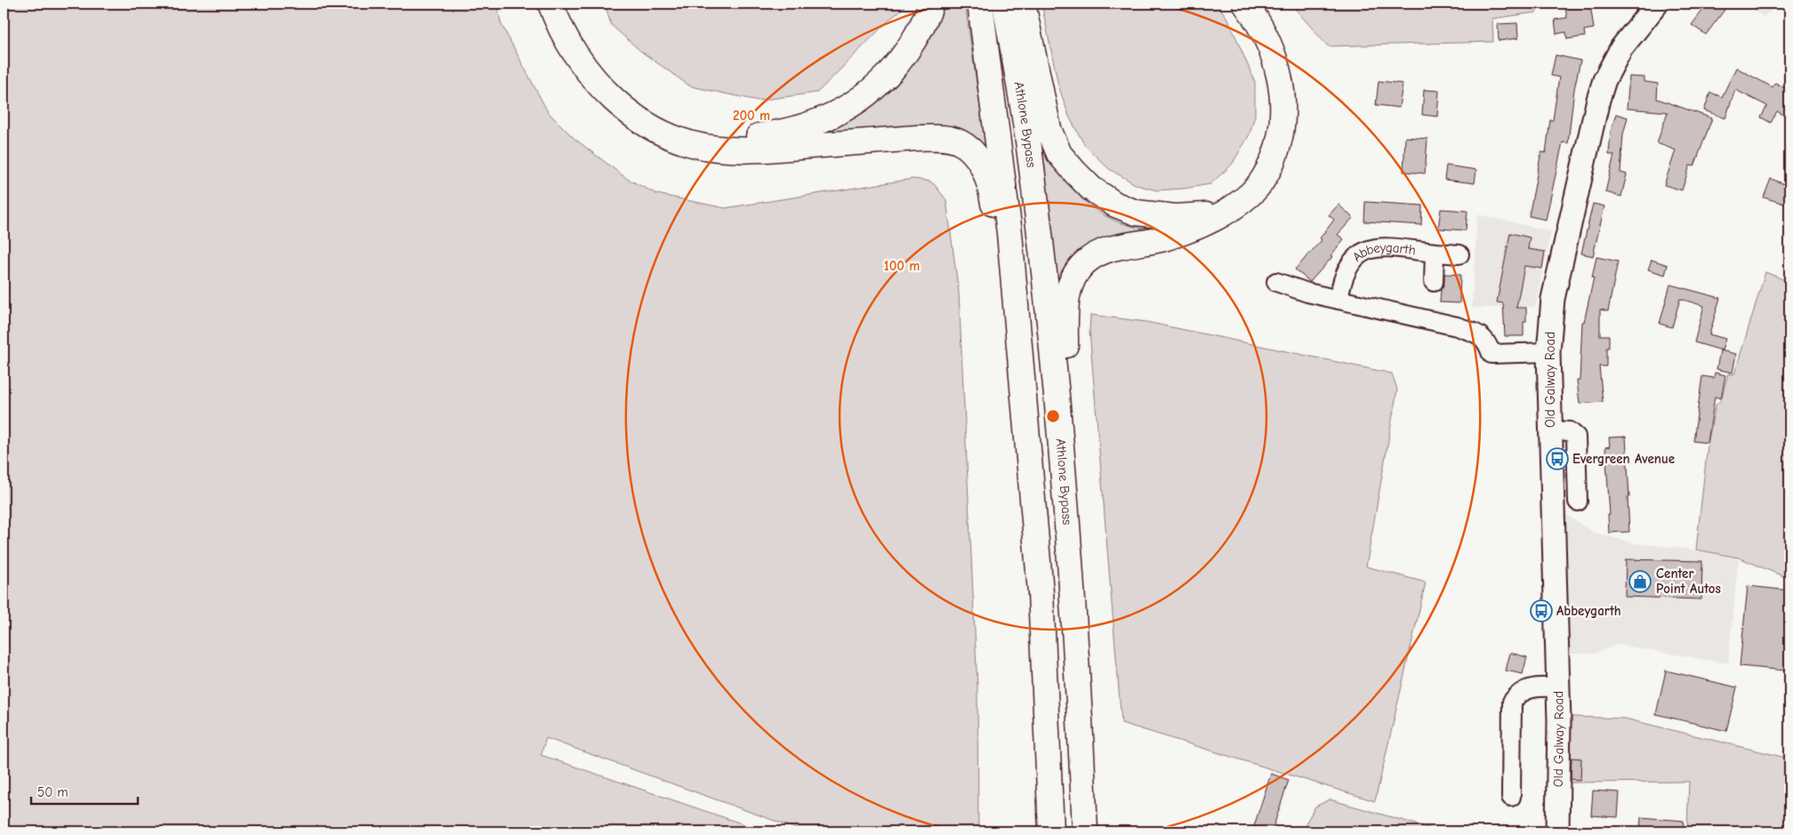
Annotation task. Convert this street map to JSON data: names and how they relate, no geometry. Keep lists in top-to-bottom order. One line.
{"streets":{"highway":["Athlone Bypass"],"main road":["Old Galway Road"],"street":["Abbeygarth"]},"places":{"bus stop":["Evergreen Avenue","Abbeygarth"],"shop":["Center Point Autos"]},"scale_bar":"50 m","rings":["200 m","100 m"]}
